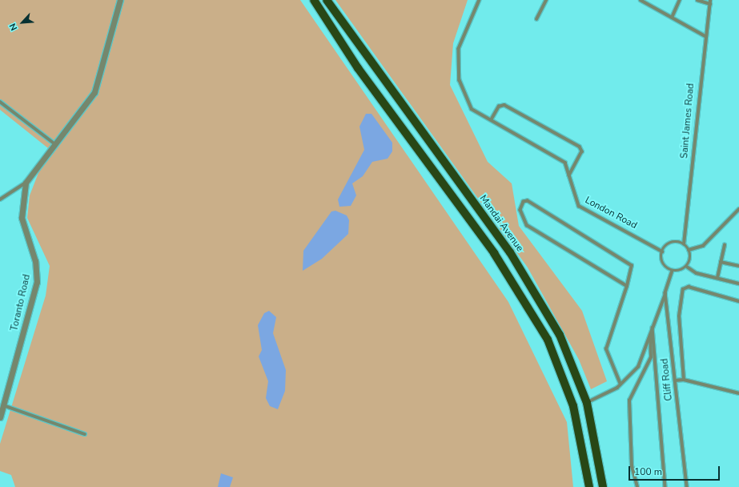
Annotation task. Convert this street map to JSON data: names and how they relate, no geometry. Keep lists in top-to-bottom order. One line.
{"streets":{"main road":["Mandai Avenue"],"street":["Toranto Road"],"lane":["Saint James Road","London Road","Cliff Road"]},"crossings":[["Saint James Road","London Road"],["Saint James Road","Cliff Road"],["London Road","Cliff Road"]],"scale_bar":"100 m","north":"bottom left"}
